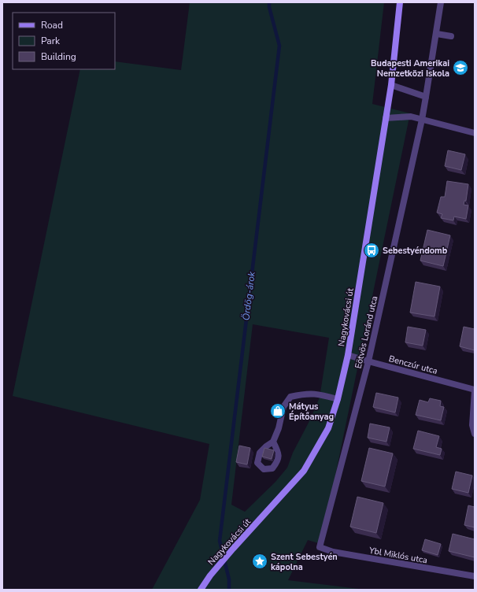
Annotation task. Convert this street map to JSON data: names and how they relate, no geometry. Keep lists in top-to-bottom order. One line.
{"streets":{"street":["Nagykovácsi út","Eötvös Loránd utca","Benczúr utca","Ybl Miklós utca"]},"crossings":[["Nagykovácsi út","Benczúr utca"],["Eötvös Loránd utca","Benczúr utca"],["Eötvös Loránd utca","Ybl Miklós utca"]],"water":["Ördög-árok"],"places":{"school or university":["Budapesti Amerikai Nemzetközi Iskola"],"bus stop":["Sebestyéndomb"],"shop":["Mátyus Építőanyag"],"place":["Szent Sebestyén kápolna"]},"legend":["Road","Park","Building"]}
